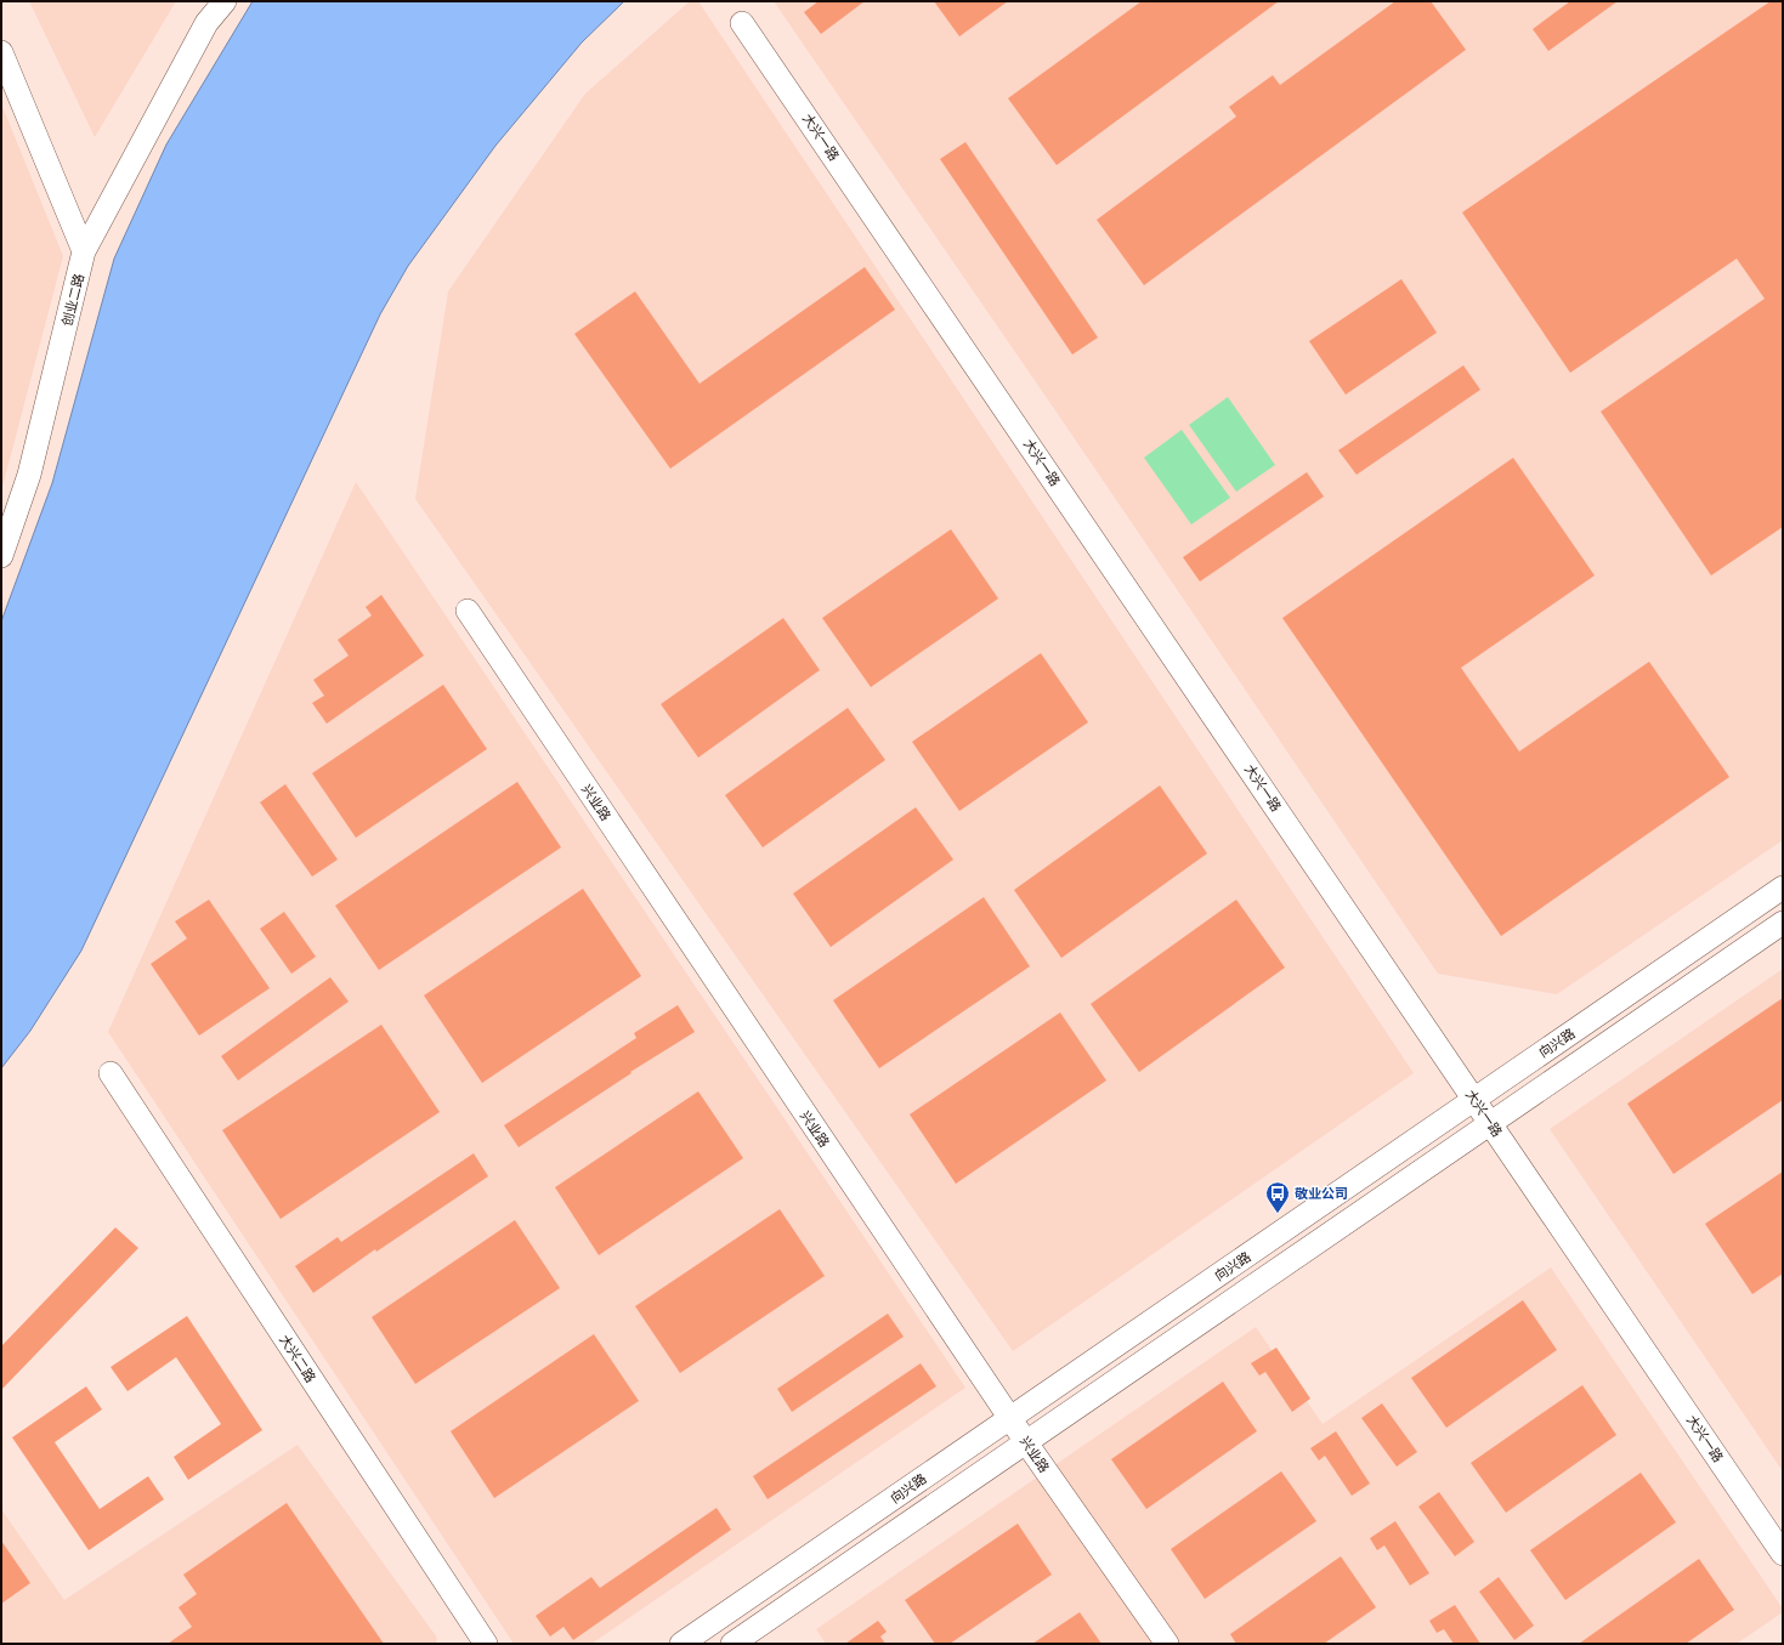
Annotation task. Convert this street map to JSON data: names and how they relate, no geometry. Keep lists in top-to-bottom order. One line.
{"streets":{"street":["大兴一路","创业二路","兴业路","向兴路","大兴二路"]},"crossings":[["大兴一路","向兴路"],["兴业路","向兴路"]],"places":{"bus stop":["敬业公司"]}}
